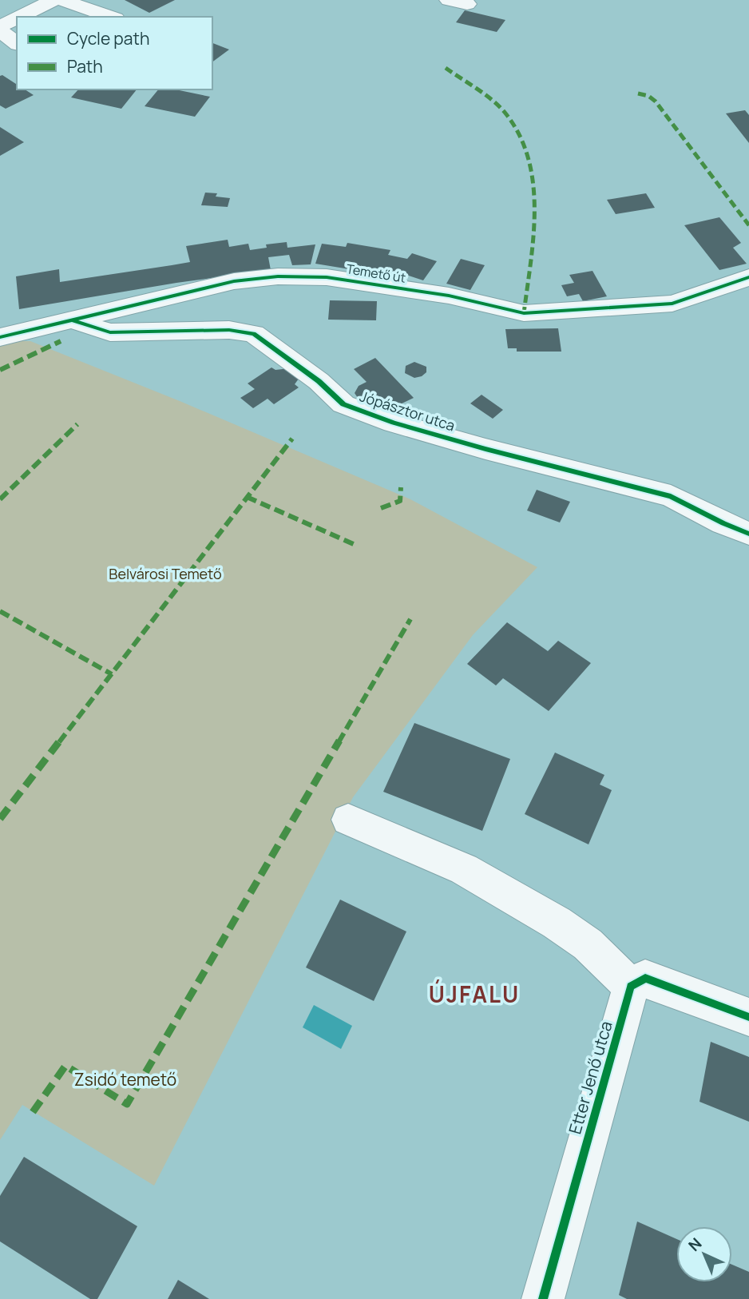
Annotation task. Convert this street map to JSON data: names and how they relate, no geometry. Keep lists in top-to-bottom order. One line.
{"streets":{"street":["Temető út","Jópásztor utca","Etter Jenő utca"]},"crossings":[["Temető út","Jópásztor utca"]],"districts":["ÚJFALU"],"parks":["Belvárosi Temető","Zsidó temető"],"legend":["Cycle path","Path"],"north":"top left"}
